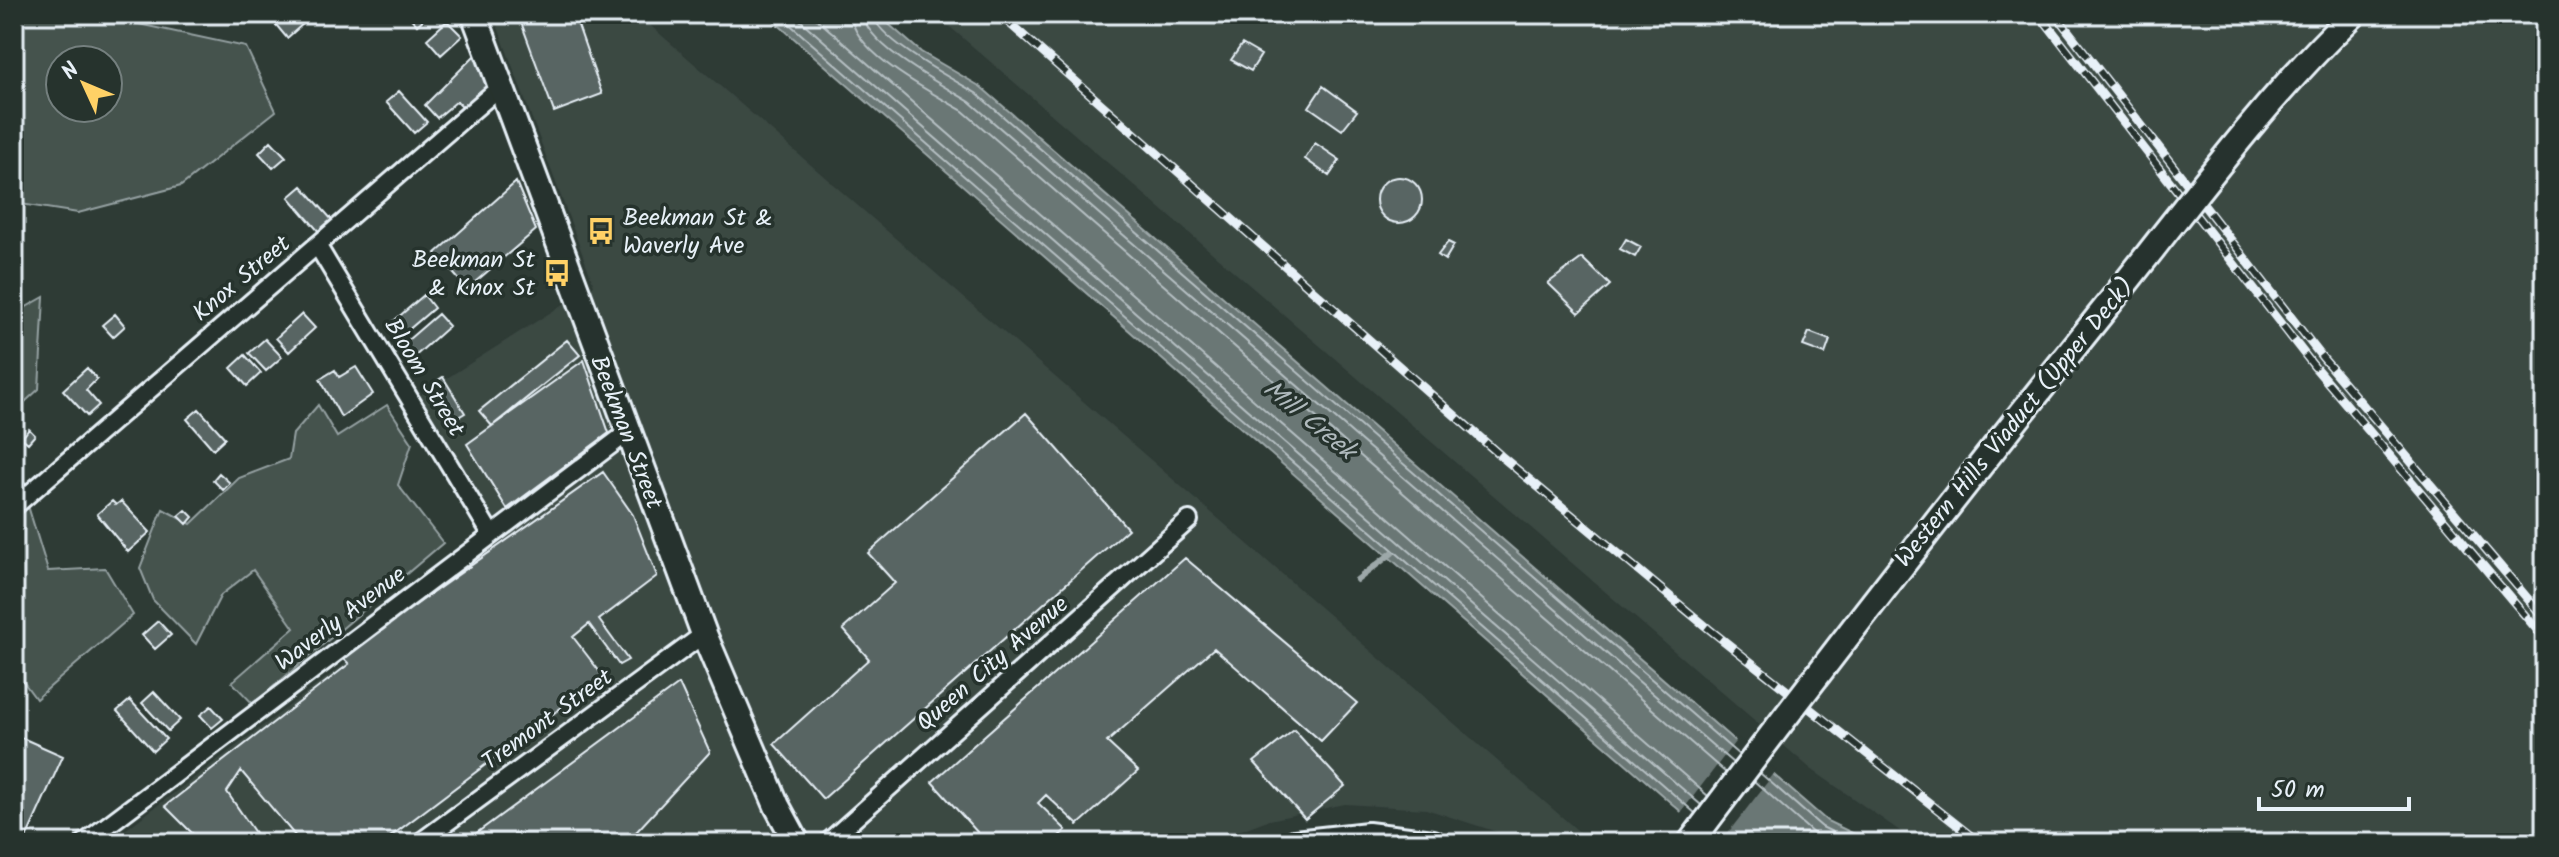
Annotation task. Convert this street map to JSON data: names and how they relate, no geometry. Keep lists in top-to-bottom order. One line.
{"streets":{"main road":["Western Hills Viaduct (Upper Deck)","Beekman Street"],"street":["Knox Street","Bloom Street","Waverly Avenue","Queen City Avenue","Tremont Street"]},"crossings":[["Knox Street","Bloom Street"],["Knox Street","Beekman Street"],["Bloom Street","Waverly Avenue"],["Beekman Street","Waverly Avenue"],["Beekman Street","Tremont Street"]],"water":["Mill Creek"],"places":{"bus stop":["Beekman St & Waverly Ave","Beekman St & Knox St"]},"scale_bar":"50 m","north":"top left"}
